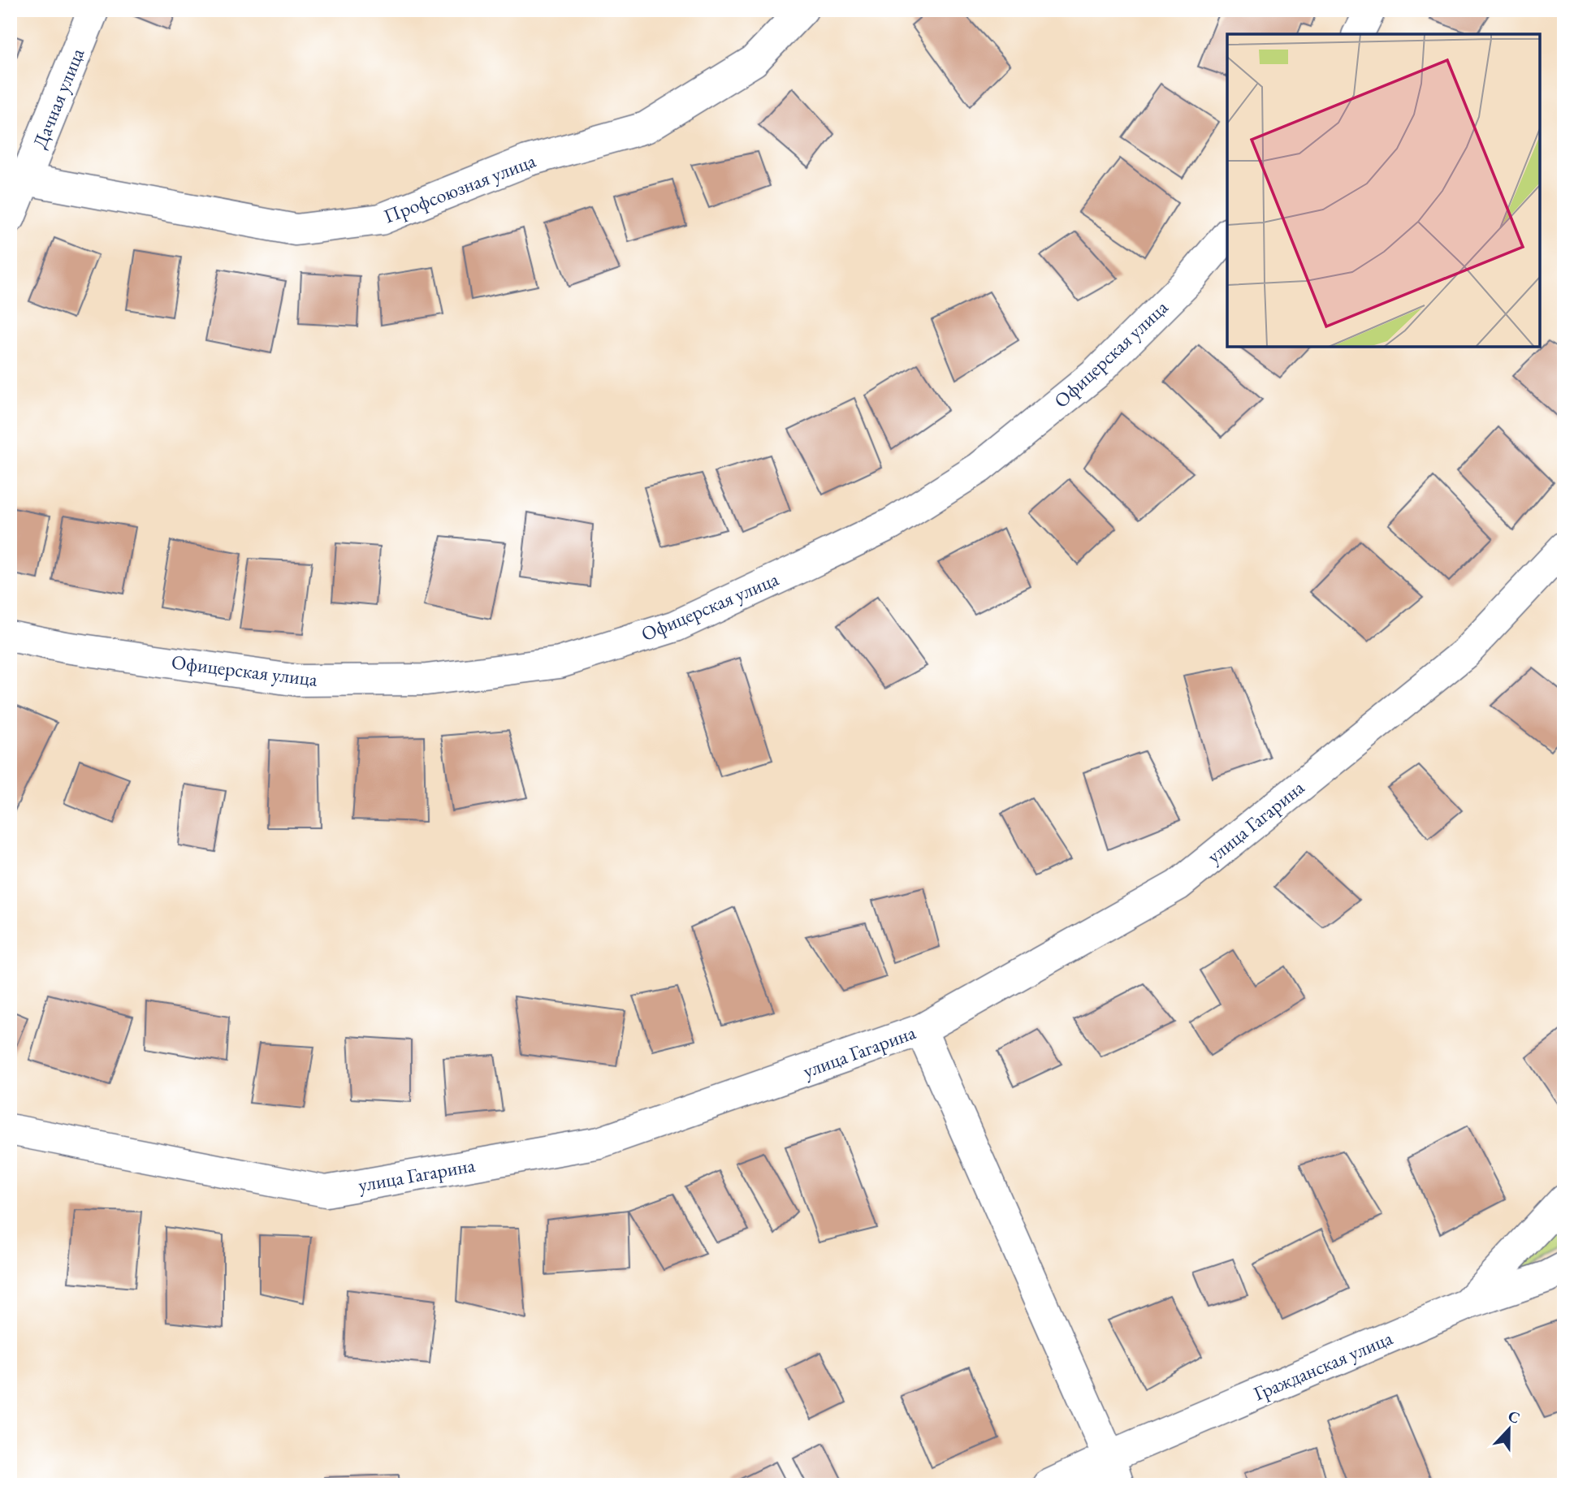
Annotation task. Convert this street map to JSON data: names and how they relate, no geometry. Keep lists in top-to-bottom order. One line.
{"streets":{"street":["Дачная улица","Профсоюзная улица","Офицерская улица","улица Гагарина","Гражданская улица"]},"crossings":[["Дачная улица","Профсоюзная улица"]],"north":"top"}
